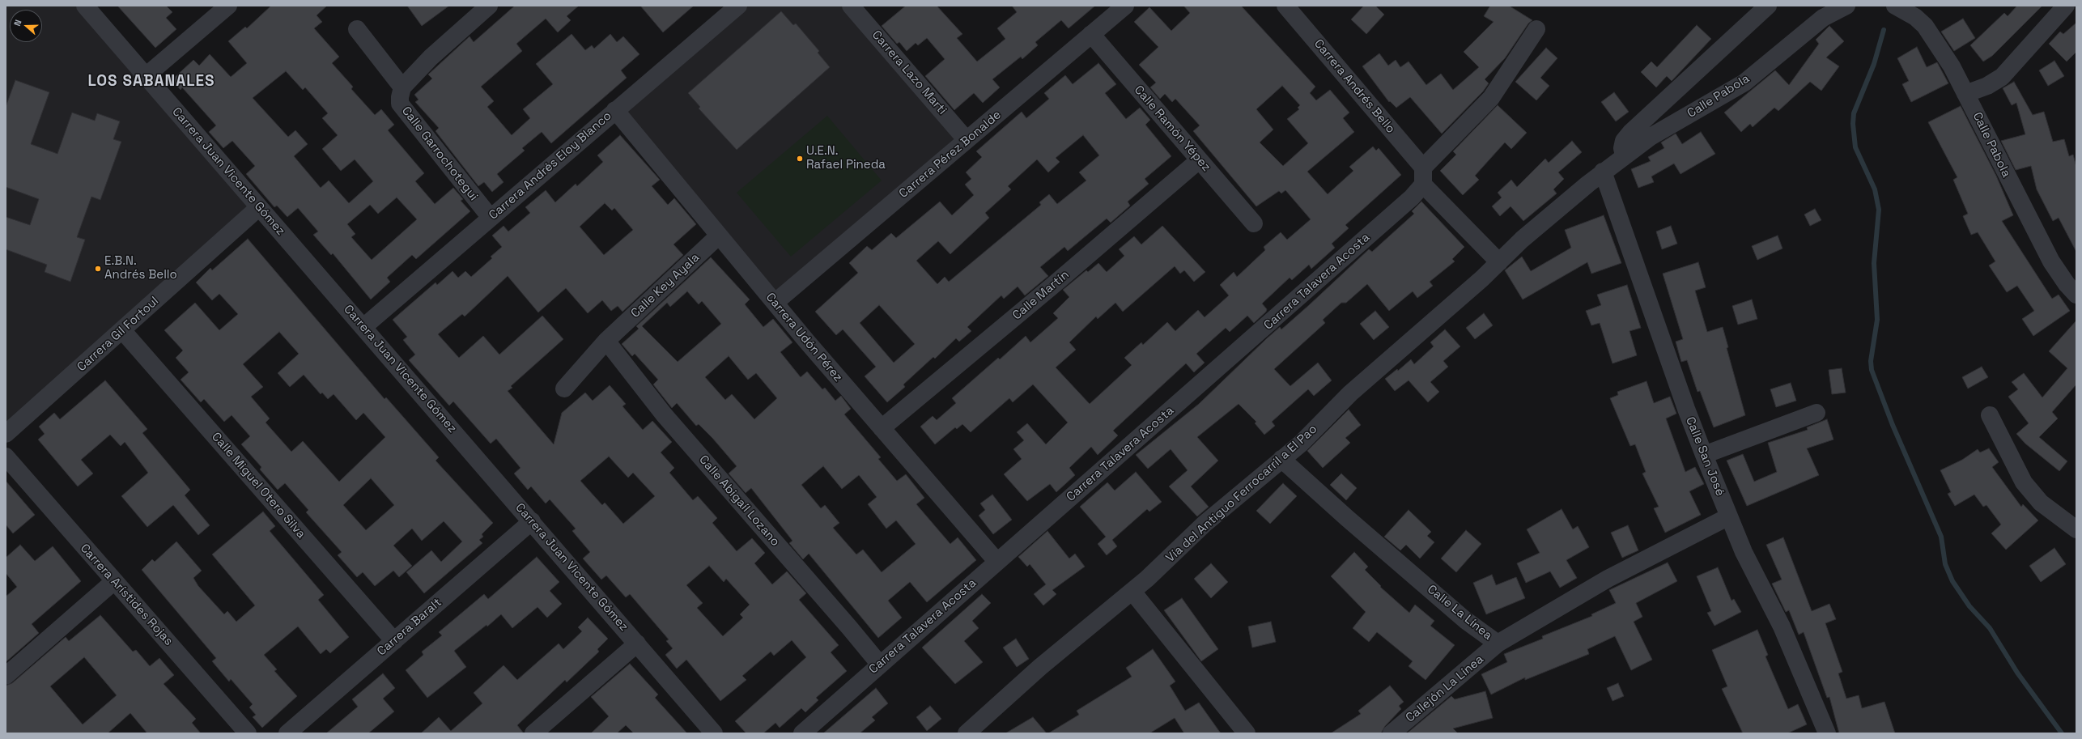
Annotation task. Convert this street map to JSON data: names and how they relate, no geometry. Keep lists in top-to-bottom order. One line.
{"streets":{"street":["Carrera Lazo Marti","Carrera Andrés Bello","Calle Pabola","Calle Ramón Yépez","Calle Garrochotegui","Carrera Pérez Bonalde","Carrera Andrés Eloy Blanco","Carrera Juan Vicente Gómez","Carrera Talavera Acosta","Calle Key Ayala","Calle Martín","Carrera Gil Fortoul","Carrera Udón Pérez","Calle San José","Calle Miguel Otero Silva","Vía del Antiguo Ferrocarril a El Pao","Calle Abigaíl Lozano","Carrera Arístides Rojas","Calle La Línea","Carrera Baralt","Callejón La Línea"]},"crossings":[["Carrera Lazo Marti","Carrera Pérez Bonalde"],["Carrera Andrés Bello","Carrera Talavera Acosta"],["Carrera Andrés Bello","Vía del Antiguo Ferrocarril a El Pao"],["Calle Pabola","Calle San José"],["Calle Pabola","Vía del Antiguo Ferrocarril a El Pao"],["Calle Ramón Yépez","Carrera Pérez Bonalde"],["Calle Ramón Yépez","Calle Martín"],["Calle Garrochotegui","Carrera Andrés Eloy Blanco"],["Carrera Pérez Bonalde","Carrera Udón Pérez"],["Carrera Andrés Eloy Blanco","Carrera Juan Vicente Gómez"],["Carrera Andrés Eloy Blanco","Carrera Udón Pérez"],["Carrera Juan Vicente Gómez","Carrera Gil Fortoul"],["Carrera Juan Vicente Gómez","Carrera Baralt"],["Carrera Talavera Acosta","Carrera Udón Pérez"],["Carrera Talavera Acosta","Calle Abigaíl Lozano"],["Calle Key Ayala","Carrera Udón Pérez"],["Calle Key Ayala","Calle Abigaíl Lozano"],["Calle Martín","Carrera Udón Pérez"],["Carrera Gil Fortoul","Calle Miguel Otero Silva"],["Calle San José","Vía del Antiguo Ferrocarril a El Pao"],["Calle San José","Calle La Línea"],["Calle Miguel Otero Silva","Carrera Baralt"],["Vía del Antiguo Ferrocarril a El Pao","Calle La Línea"],["Calle La Línea","Callejón La Línea"]],"districts":["LOS SABANALES"],"places":["U.E.N. Rafael Pineda","E.B.N. Andrés Bello"],"north":"left"}
